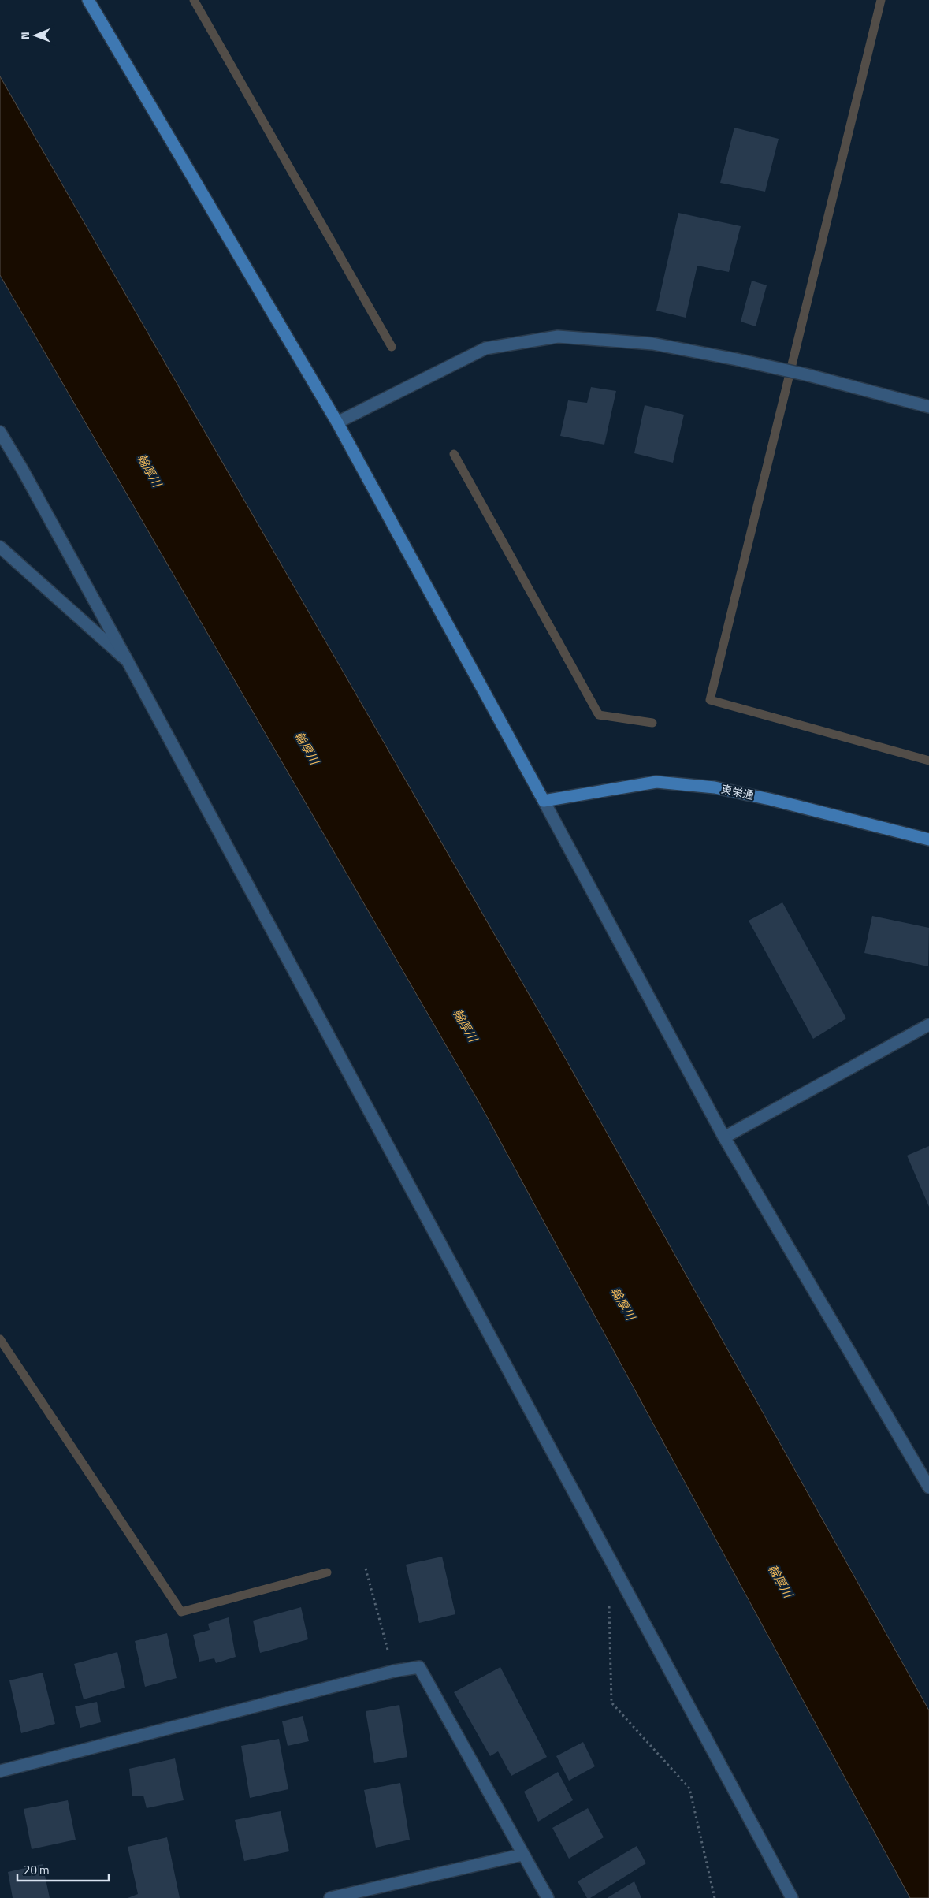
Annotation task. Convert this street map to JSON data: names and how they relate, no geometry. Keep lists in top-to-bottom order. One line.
{"streets":{"street":["東栄通"]},"water":["輪厚川"],"scale_bar":"20 m","north":"left"}
